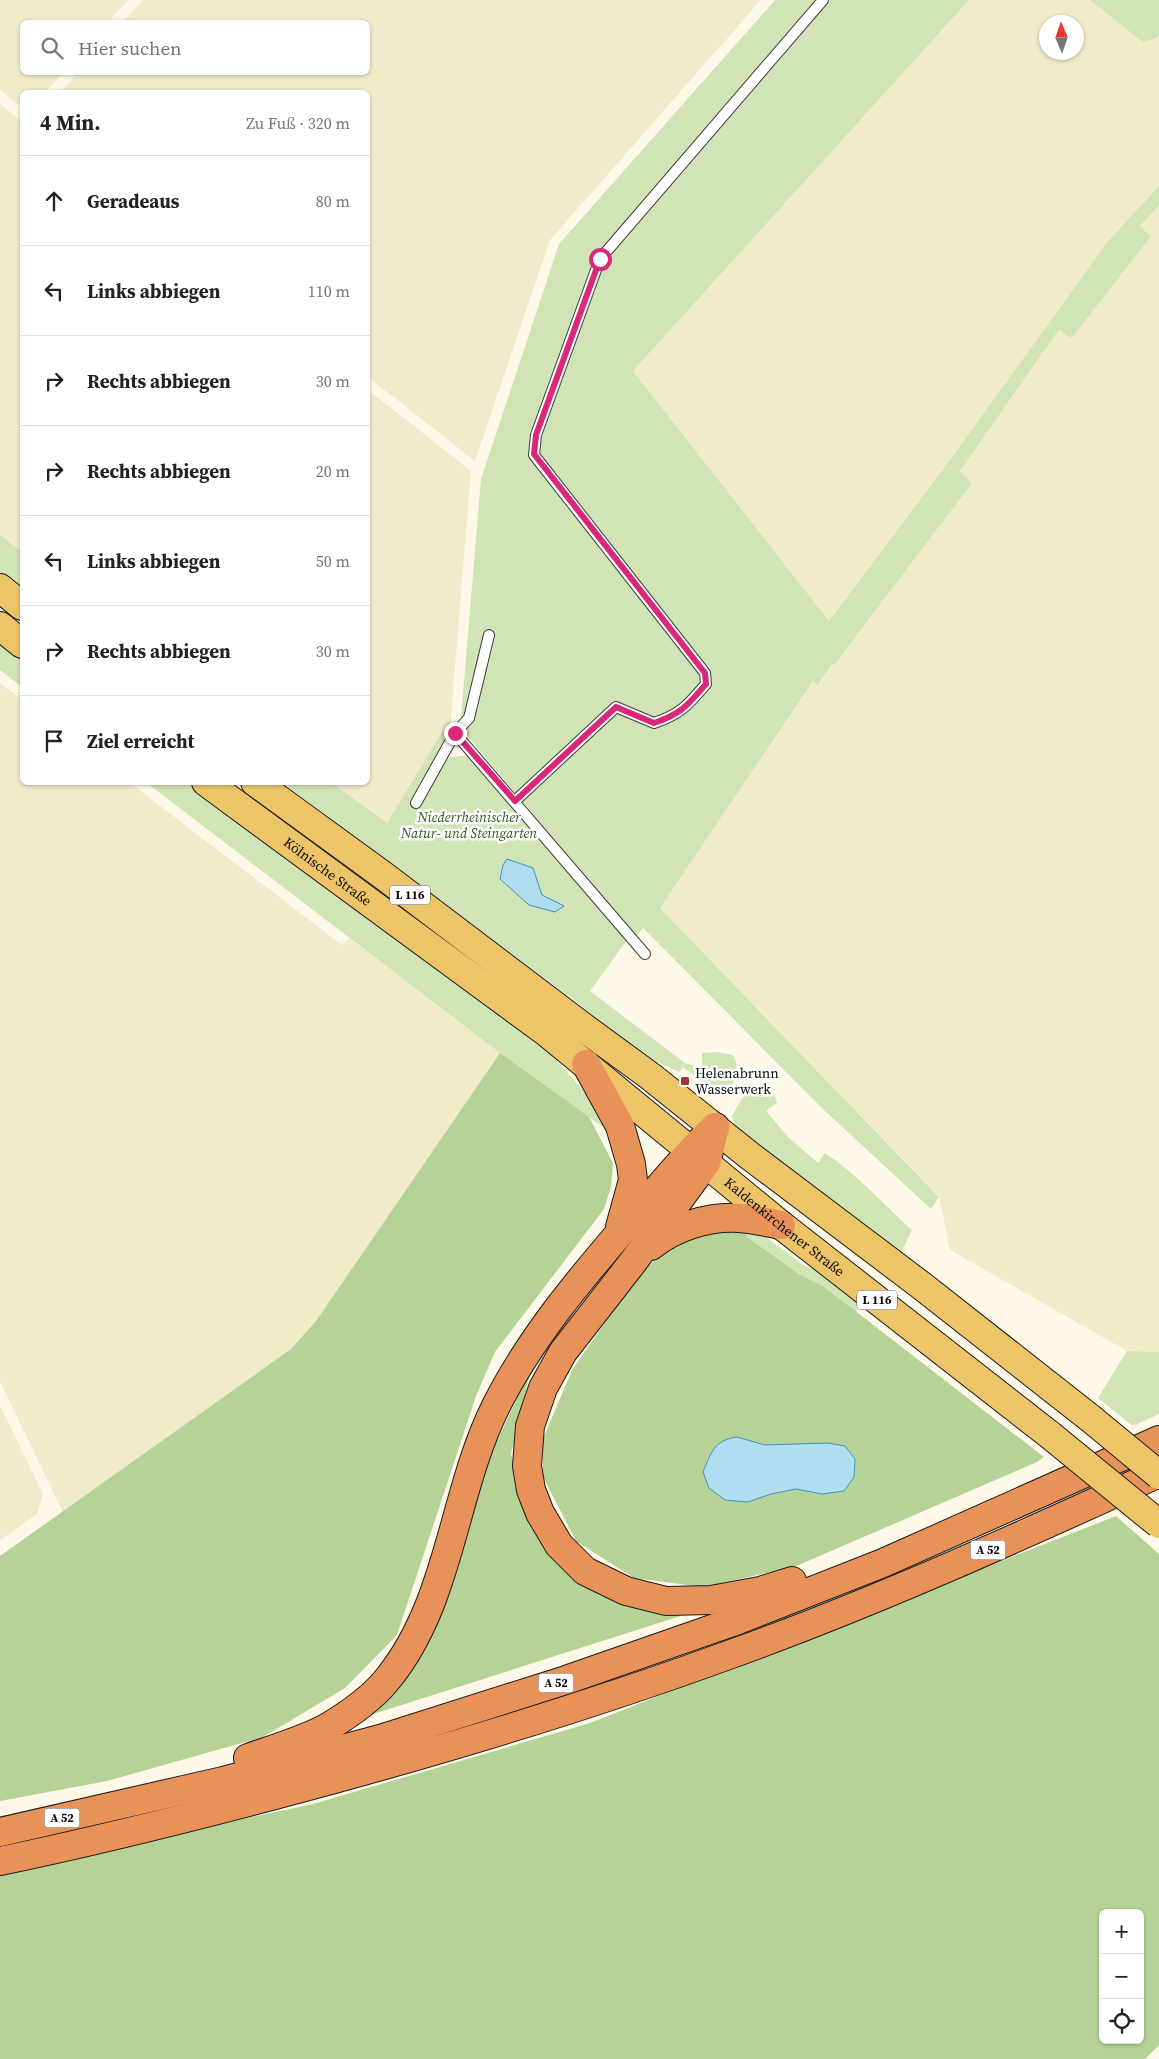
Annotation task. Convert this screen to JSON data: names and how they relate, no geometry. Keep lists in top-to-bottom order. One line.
{"streets":{"highway":["A 52"],"main road":["Kölnische Straße","L 116","Kaldenkirchener Straße"]},"crossings":[["Kölnische Straße","L 116"],["Kölnische Straße","Kaldenkirchener Straße"],["L 116","A 52"]],"parks":["Niederrheinischer Natur- und Steingarten"],"places":{"transit":["Helenabrunn Wasserwerk"]},"north":"top","page":{"search":"Hier suchen","heading":["4 Min.","Zu Fuß · 320 m"],"list":[["Geradeaus","80 m"],["Links abbiegen","110 m"],["Rechts abbiegen","30 m"],["Rechts abbiegen","20 m"],["Links abbiegen","50 m"],["Rechts abbiegen","30 m"],"Ziel erreicht"],"map_buttons":["+","−"]}}
